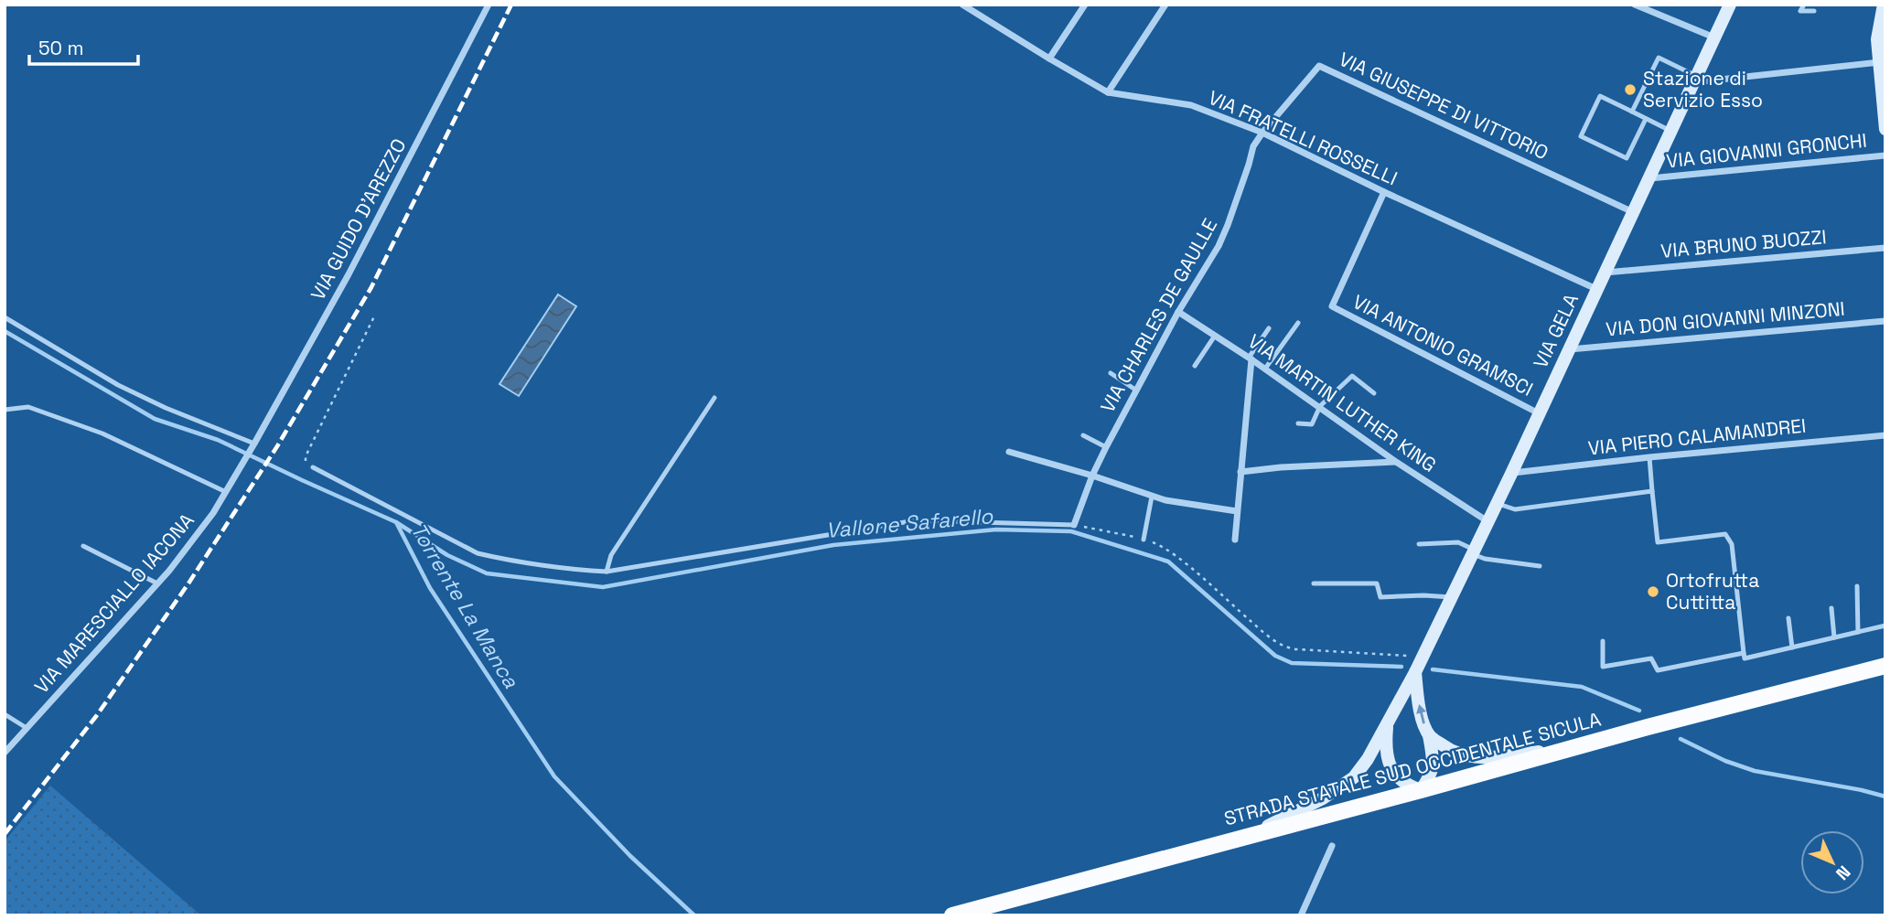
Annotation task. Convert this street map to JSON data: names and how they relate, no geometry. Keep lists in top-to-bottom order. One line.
{"streets":{"main road":["VIA GELA","STRADA STATALE SUD OCCIDENTALE SICULA"],"street":["VIA GIUSEPPE DI VITTORIO","VIA FRATELLI ROSSELLI","VIA GIOVANNI GRONCHI","VIA GUIDO D'AREZZO","VIA BRUNO BUOZZI","VIA CHARLES DE GAULLE","VIA DON GIOVANNI MINZONI","VIA ANTONIO GRAMSCI","VIA MARTIN LUTHER KING","VIA PIERO CALAMANDREI","VIA MARESCIALLO IACONA"]},"crossings":[["VIA GIUSEPPE DI VITTORIO","VIA FRATELLI ROSSELLI"],["VIA GIUSEPPE DI VITTORIO","VIA CHARLES DE GAULLE"],["VIA GIUSEPPE DI VITTORIO","VIA GELA"],["VIA FRATELLI ROSSELLI","VIA CHARLES DE GAULLE"],["VIA FRATELLI ROSSELLI","VIA GELA"],["VIA FRATELLI ROSSELLI","VIA ANTONIO GRAMSCI"],["VIA GIOVANNI GRONCHI","VIA GELA"],["VIA GUIDO D'AREZZO","VIA MARESCIALLO IACONA"],["VIA BRUNO BUOZZI","VIA GELA"],["VIA CHARLES DE GAULLE","VIA MARTIN LUTHER KING"],["VIA DON GIOVANNI MINZONI","VIA GELA"],["VIA GELA","VIA ANTONIO GRAMSCI"],["VIA GELA","VIA MARTIN LUTHER KING"],["VIA GELA","VIA PIERO CALAMANDREI"],["VIA GELA","STRADA STATALE SUD OCCIDENTALE SICULA"]],"water":["Vallone Safarello","Torrente La Manca"],"places":["Stazione di Servizio Esso","Ortofrutta Cuttitta"],"scale_bar":"50 m","north":"bottom right"}
